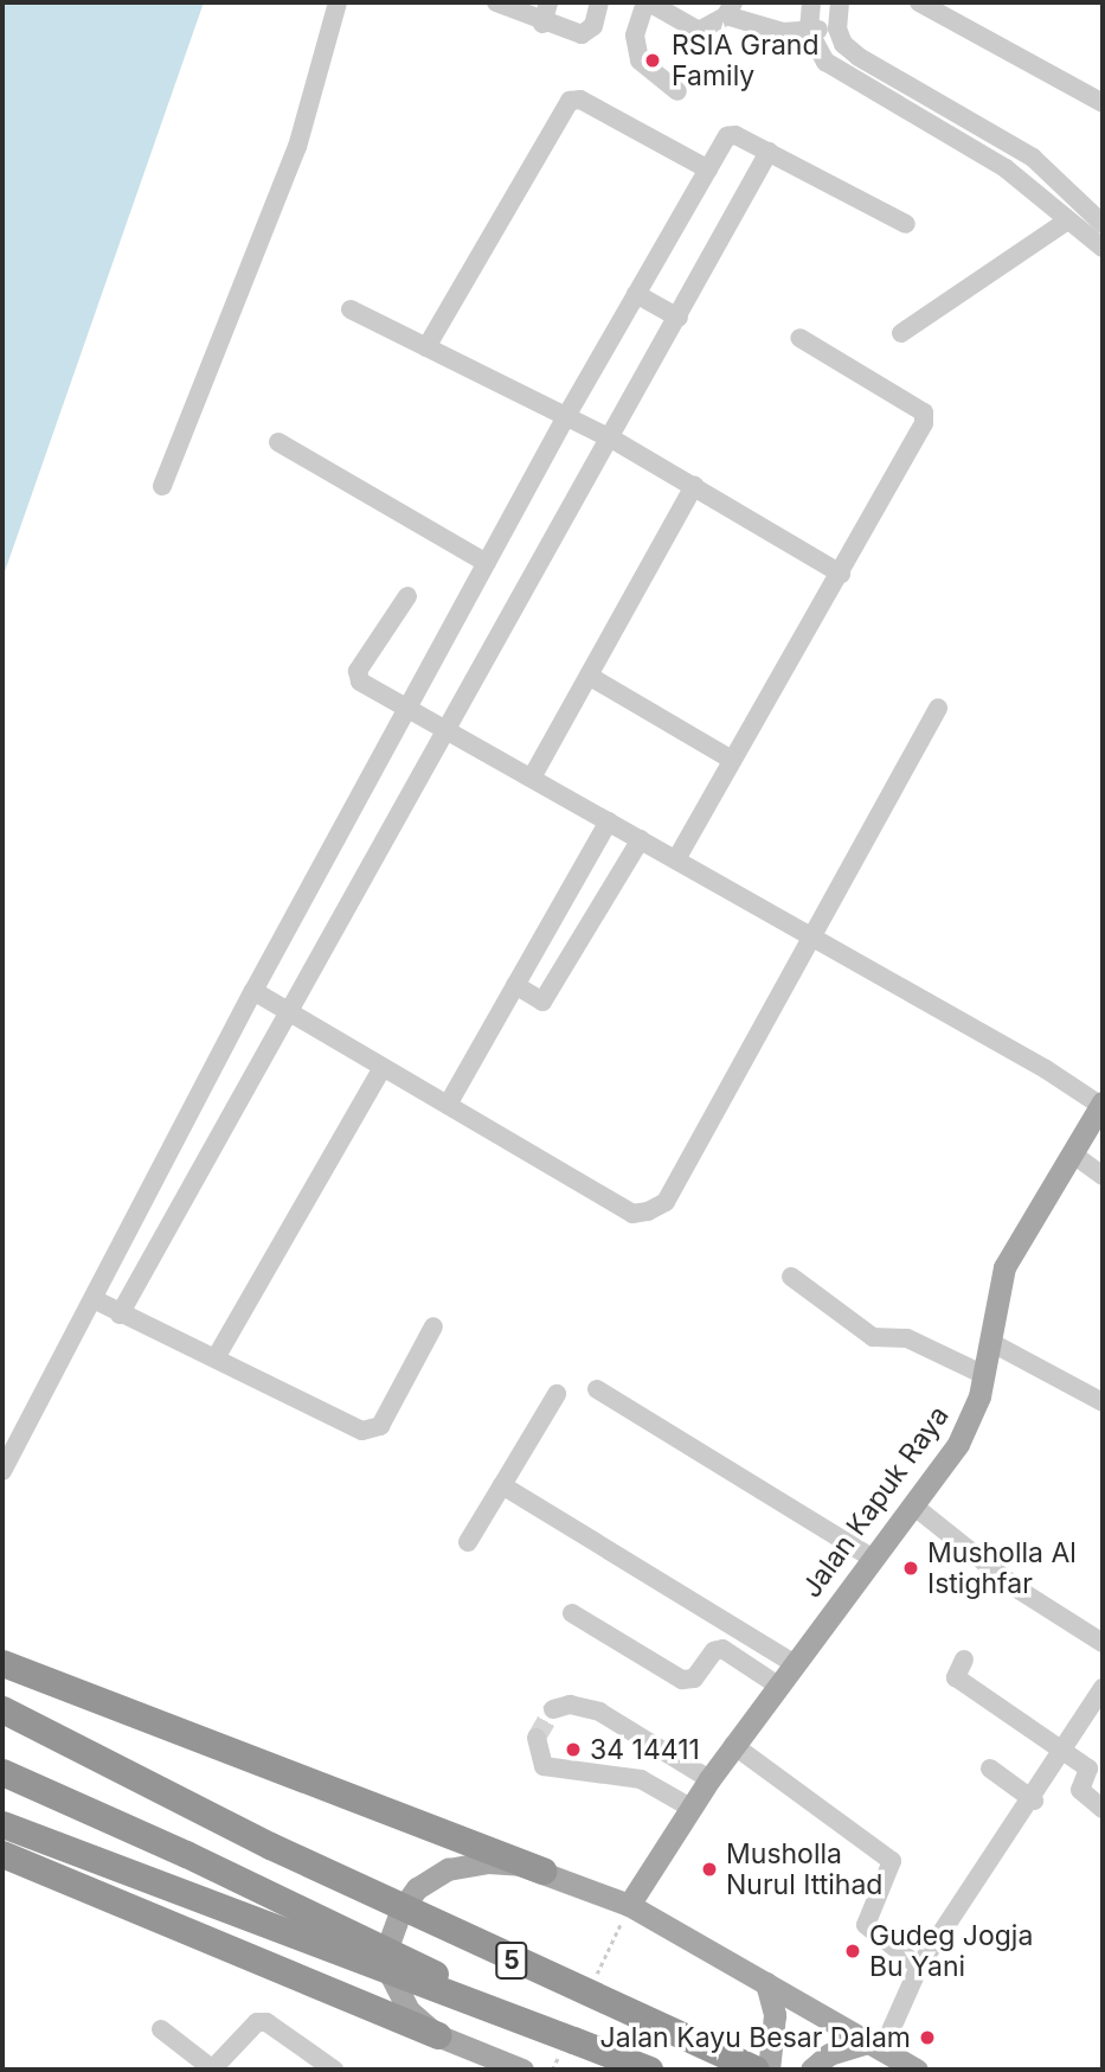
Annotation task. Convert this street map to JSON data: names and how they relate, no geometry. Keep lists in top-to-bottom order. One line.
{"streets":{"highway":["5"],"main road":["Jalan Kapuk Raya"]},"places":["RSIA Grand Family","Musholla Al Istighfar","34 14411","Musholla Nurul Ittihad","Gudeg Jogja Bu Yani","Jalan Kayu Besar Dalam"]}
